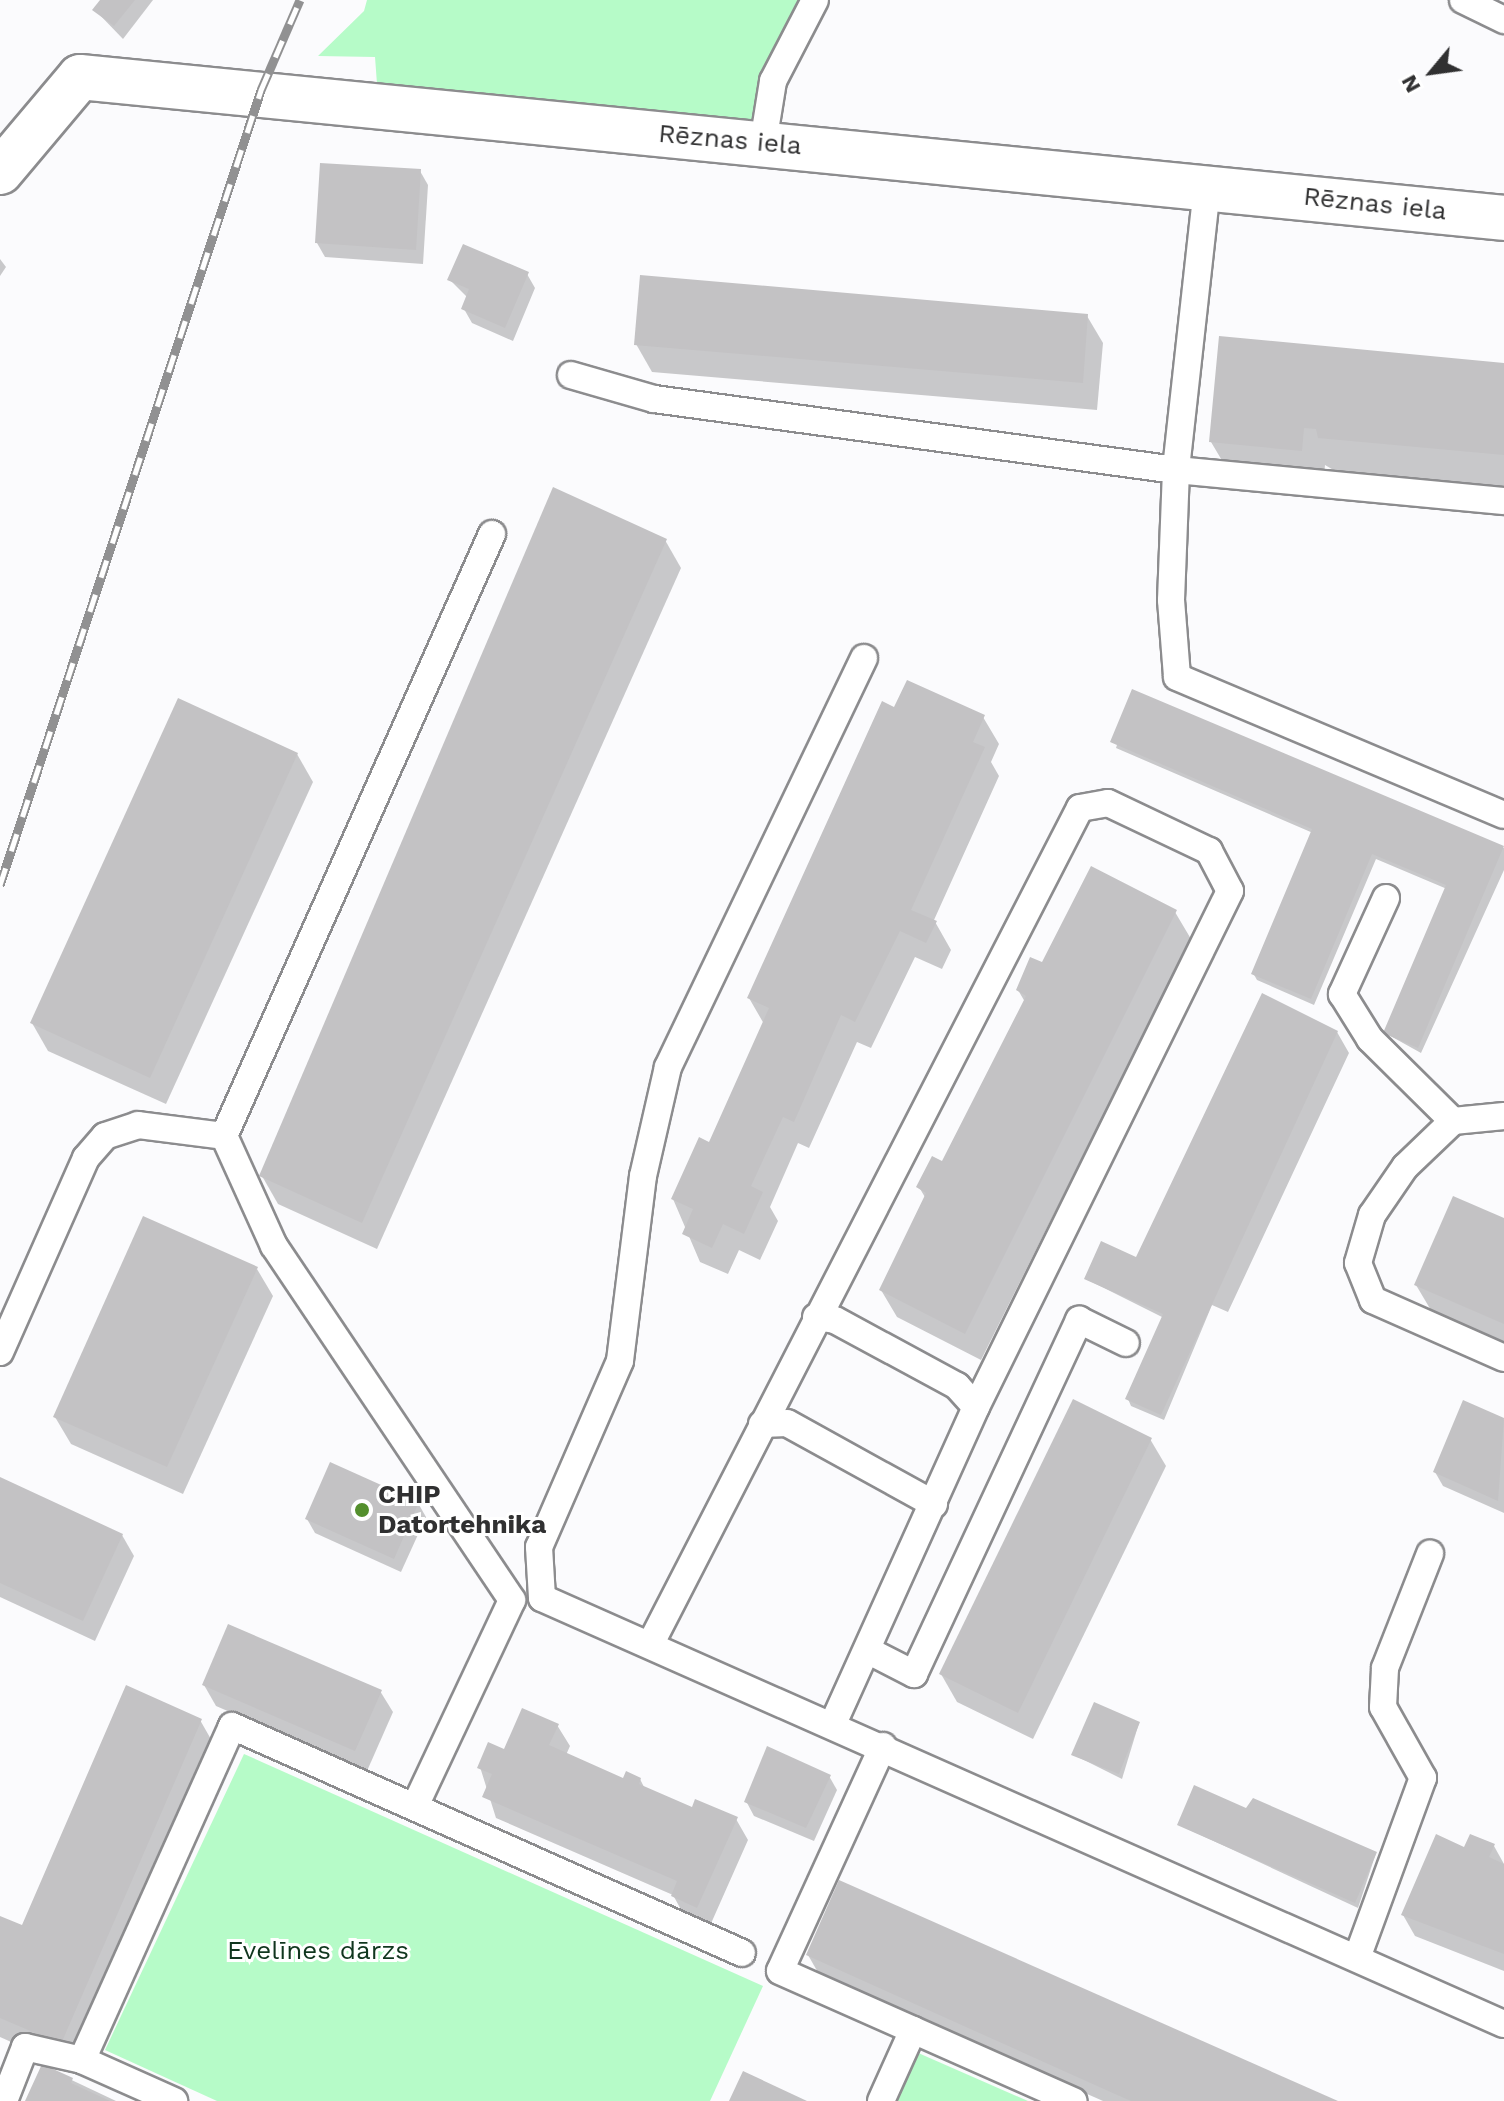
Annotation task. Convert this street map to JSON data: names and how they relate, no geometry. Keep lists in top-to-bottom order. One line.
{"streets":{"street":["Rēznas iela"]},"parks":["Evelīnes dārzs"],"places":["CHIP Datortehnika"],"north":"bottom left"}
